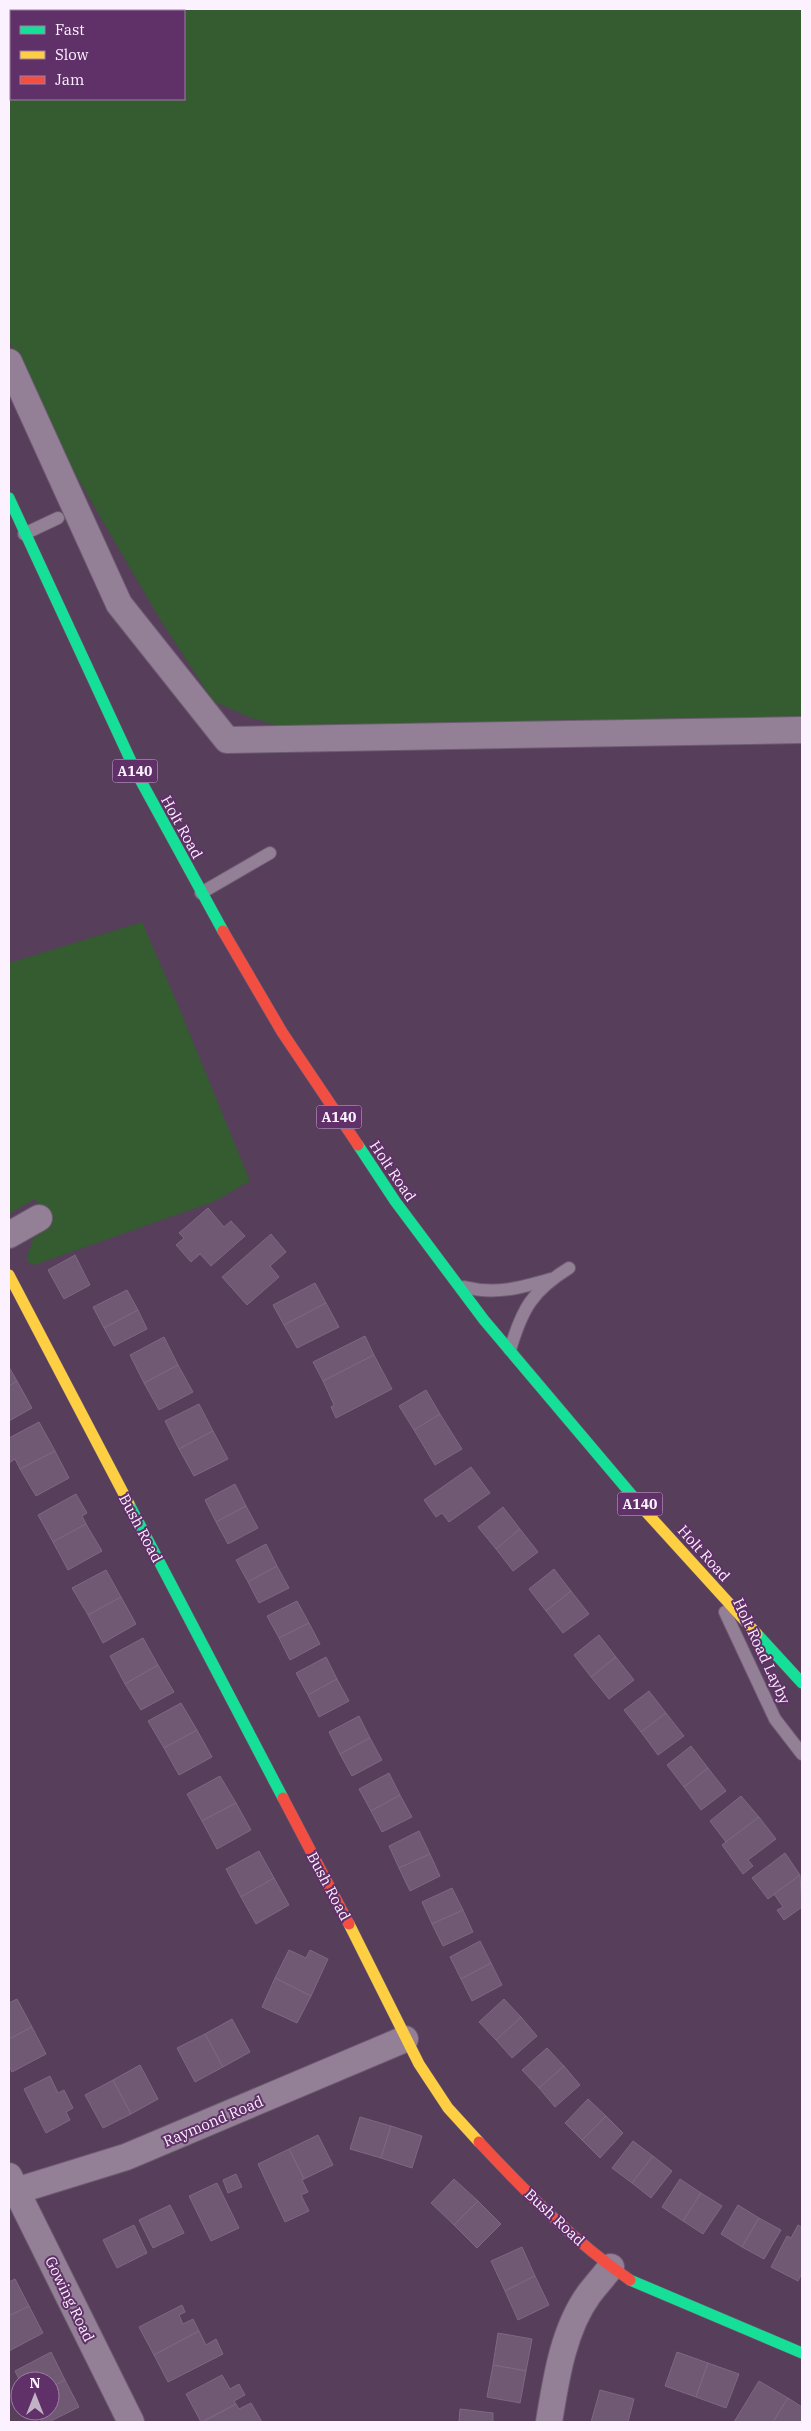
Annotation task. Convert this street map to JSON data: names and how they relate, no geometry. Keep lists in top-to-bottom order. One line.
{"streets":{"main road":["A140","Holt Road","Bush Road"],"street":["Raymond Road","Gowing Road"],"lane":["Holt Road Layby"]},"crossings":[["Holt Road","Holt Road Layby"],["Bush Road","Raymond Road"],["Raymond Road","Gowing Road"]],"legend":["Fast","Slow","Jam"],"north":"top"}
